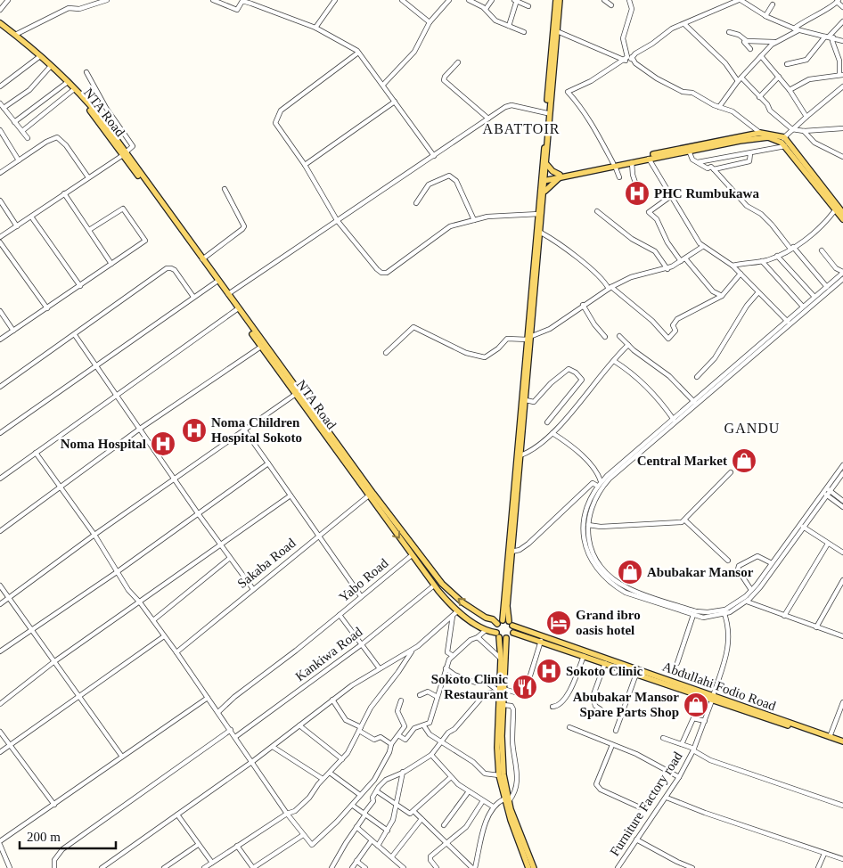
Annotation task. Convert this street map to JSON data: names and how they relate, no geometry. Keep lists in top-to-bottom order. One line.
{"streets":{"main road":["NTA Road","Abdullahi Fodio Road"],"street":["Sakaba Road","Yabo Road","Kankiwa Road","Furniture Factory road"]},"crossings":[["NTA Road","Sakaba Road"],["NTA Road","Yabo Road"],["NTA Road","Kankiwa Road"],["Yabo Road","Kankiwa Road"],["Abdullahi Fodio Road","Furniture Factory road"]],"districts":["ABATTOIR","GANDU"],"places":{"hospital":["PHC Rumbukawa","Noma Children Hospital Sokoto","Noma Hospital","Sokoto Clinic"],"shop":["Central Market","Abubakar Mansor","Abubakar Mansor Spare Parts Shop"],"hotel":["Grand ibro oasis hotel"],"restaurant":["Sokoto Clinic Restaurant"]},"scale_bar":"200 m"}
